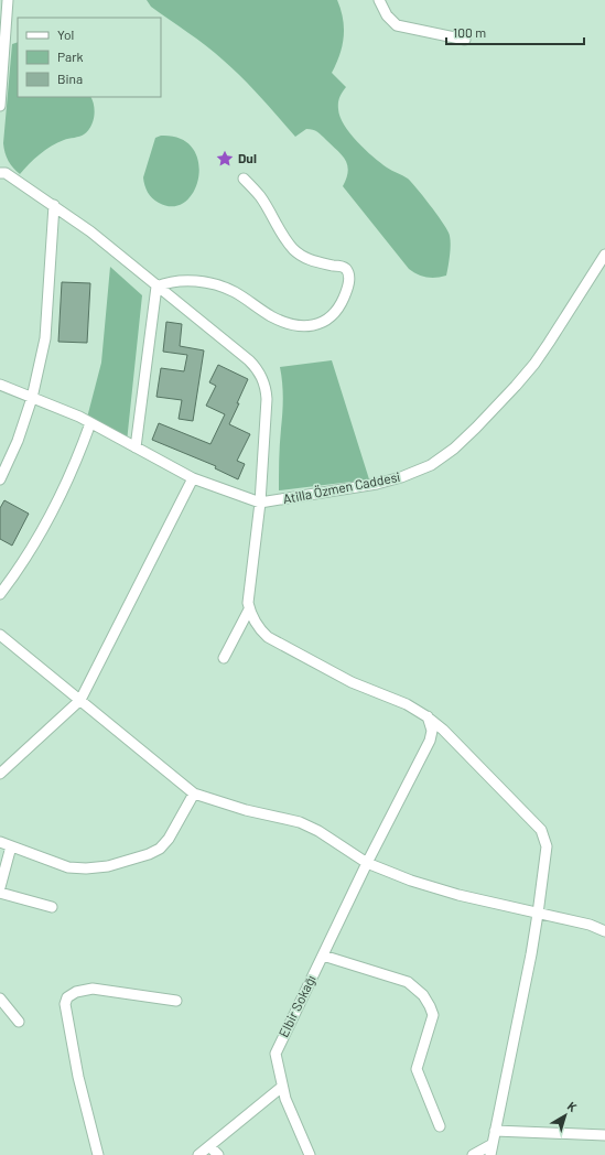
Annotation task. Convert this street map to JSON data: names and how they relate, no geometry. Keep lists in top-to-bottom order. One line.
{"streets":{"street":["Atilla Özmen Caddesi","Elbir Sokağı"]},"places":{"place":["Dul"]},"legend":["Yol","Park","Bina"],"scale_bar":"100 m","north":"top right"}
